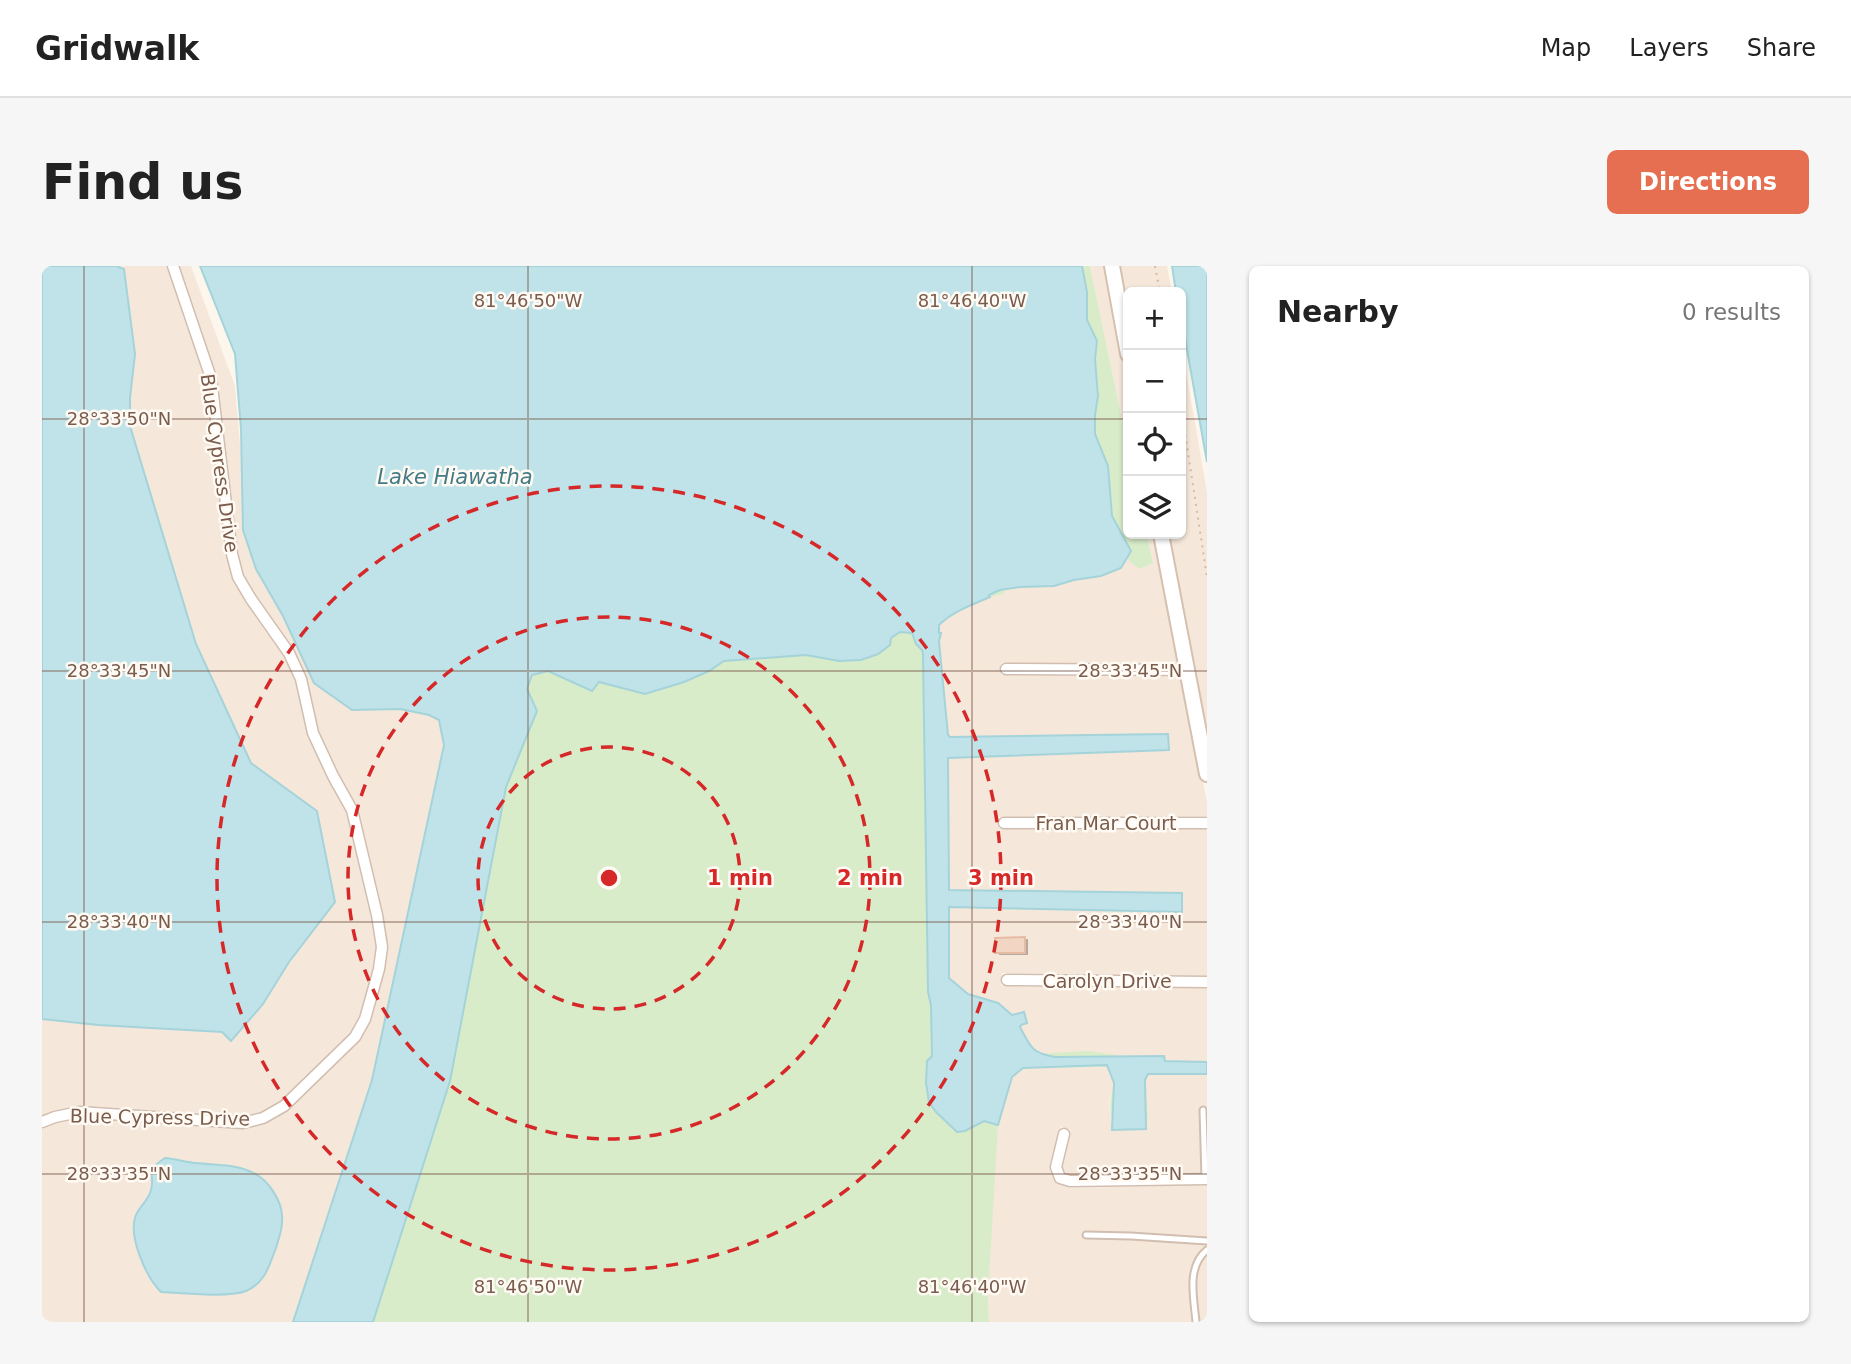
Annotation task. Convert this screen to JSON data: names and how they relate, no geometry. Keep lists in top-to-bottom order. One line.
{"streets":{"street":["Blue Cypress Drive","Fran Mar Court","Carolyn Drive"]},"water":["Lake Hiawatha"],"page":{"header":"Gridwalk","nav":["Map","Layers","Share"],"buttons":"Directions","title":"Find us","heading":["Nearby","0 results"],"map_buttons":["+","−"]},"coordinates":["81°46'50\"W","81°46'40\"W","28°33'50\"N","28°33'45\"N","28°33'40\"N","28°33'35\"N"],"rings":["1 min","2 min","3 min"]}
